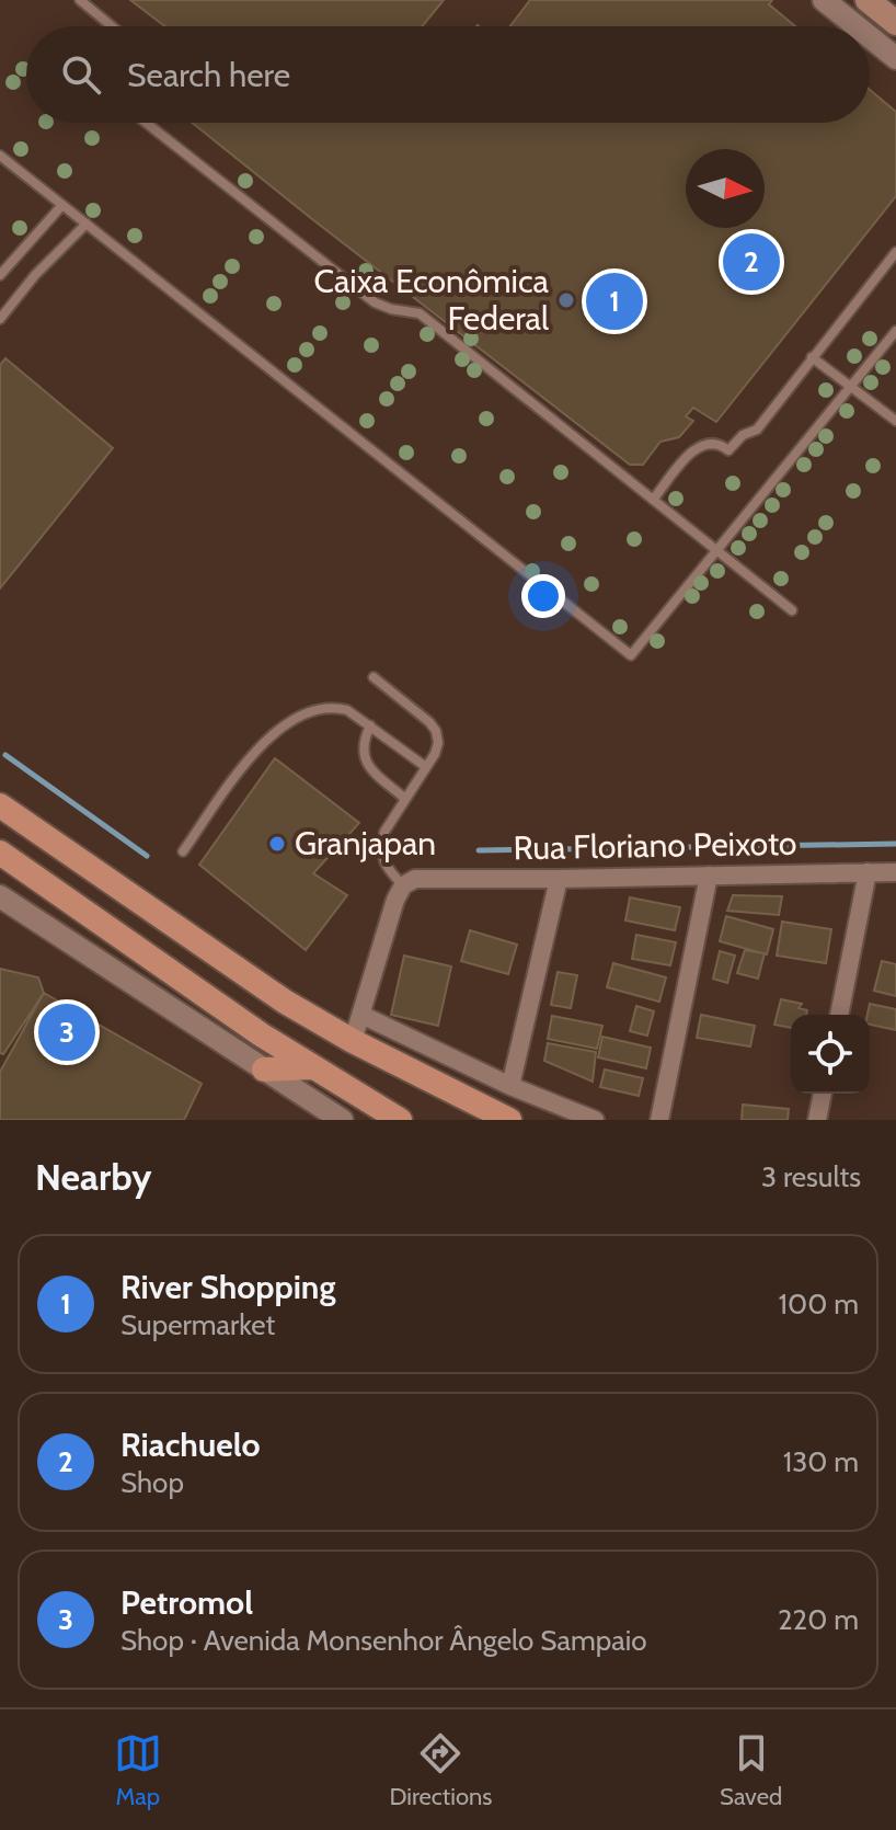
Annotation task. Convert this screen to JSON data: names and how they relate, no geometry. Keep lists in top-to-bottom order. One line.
{"streets":{"street":["Rua Floriano Peixoto"]},"places":["Caixa Econômica Federal","Granjapan"],"north":"right","page":{"search":"Search here","pins":["2","1","3"],"heading":["Nearby","3 results"],"list":[{"mark":"1","name":"River Shopping","note":"Supermarket","value":"100 m"},{"mark":"2","name":"Riachuelo","note":"Shop","value":"130 m"},{"mark":"3","name":"Petromol","note":"Shop · Avenida Monsenhor Ângelo Sampaio","value":"220 m"}],"nav":["Map","Directions","Saved"]}}
